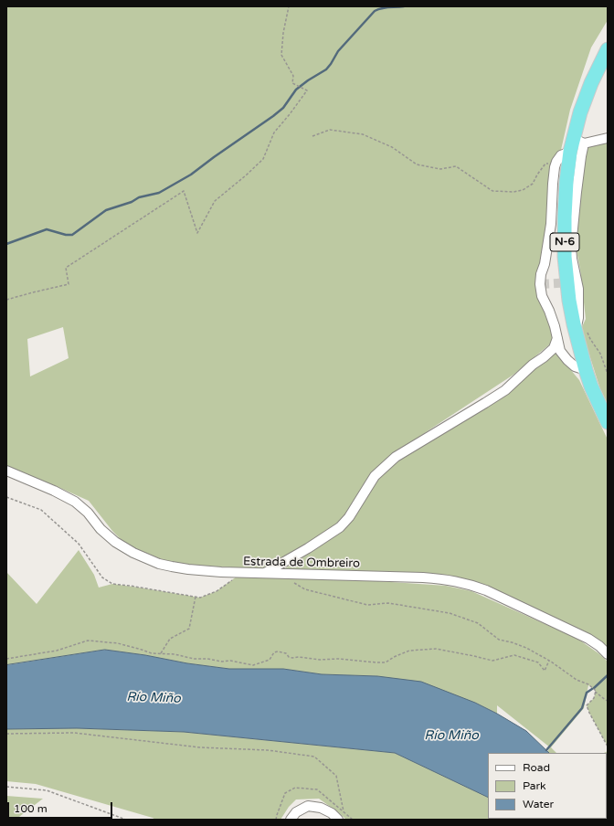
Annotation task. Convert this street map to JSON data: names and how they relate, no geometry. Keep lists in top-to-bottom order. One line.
{"streets":{"highway":["N-6"],"street":["Estrada de Ombreiro"]},"water":["Río Miño"],"legend":["Road","Park","Water"],"scale_bar":"100 m"}
